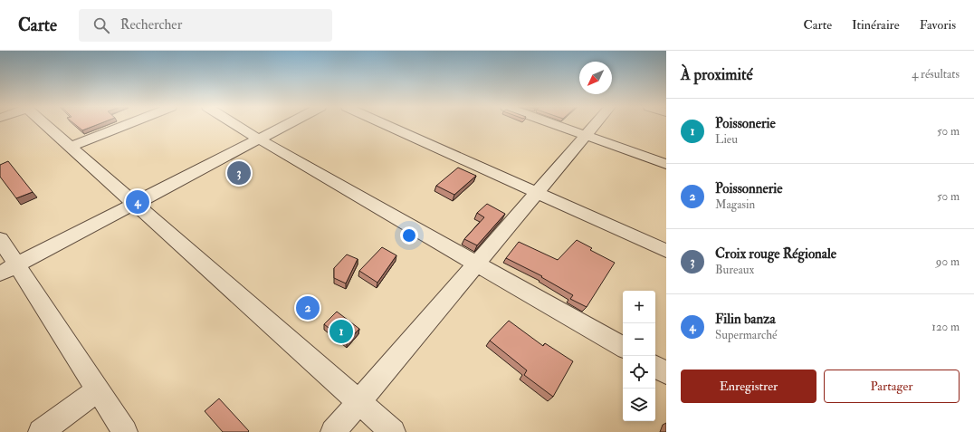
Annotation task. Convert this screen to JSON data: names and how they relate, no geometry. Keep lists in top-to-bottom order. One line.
{"north":"bottom left","page":{"header":"Carte","search":"Rechercher","nav":["Carte","Itinéraire","Favoris"],"heading":["À proximité","4 résultats"],"list":[{"mark":"1","name":"Poissonerie","note":"Lieu","value":"50 m"},{"mark":"2","name":"Poissonnerie","note":"Magasin","value":"50 m"},{"mark":"3","name":"Croix rouge Régionale","note":"Bureaux","value":"90 m"},{"mark":"4","name":"Filin banza","note":"Supermarché","value":"120 m"}],"pins":["3","4","2","1"],"map_buttons":["+","−"],"buttons":["Enregistrer","Partager"]}}
